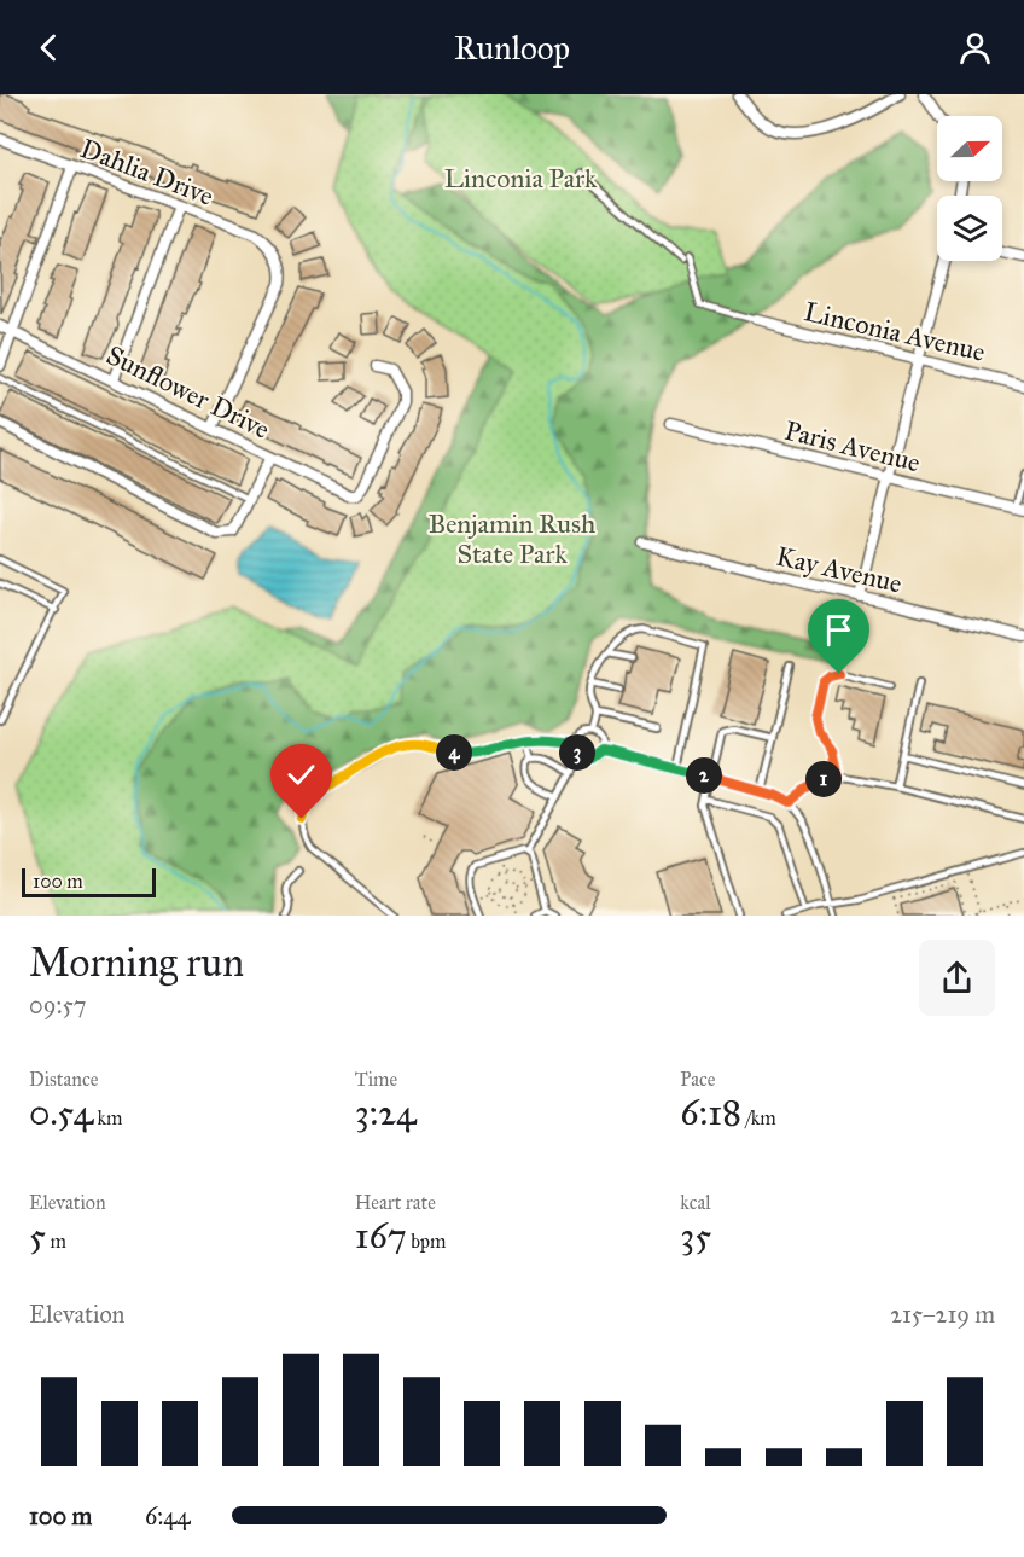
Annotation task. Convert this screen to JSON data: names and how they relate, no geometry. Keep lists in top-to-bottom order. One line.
{"streets":{"street":["Dahlia Drive","Linconia Avenue","Sunflower Drive","Paris Avenue","Kay Avenue"]},"crossings":[["Dahlia Drive","Sunflower Drive"]],"parks":["Linconia Park","Benjamin Rush State Park"],"scale_bar":"100 m","north":"right","page":{"header":"Runloop","pins":["3","4","2","1"],"scale":"100 m","heading":["Morning run","09:57"],"stats":[["Distance","0.54 km"],["Time","3:24"],["Pace","6:18 /km"],["Elevation","5 m"],["Heart rate","167 bpm"],["kcal","35"]],"chart":["Elevation","215–219 m"],"list":[{"name":"100 m","note":"6:44"}]}}
